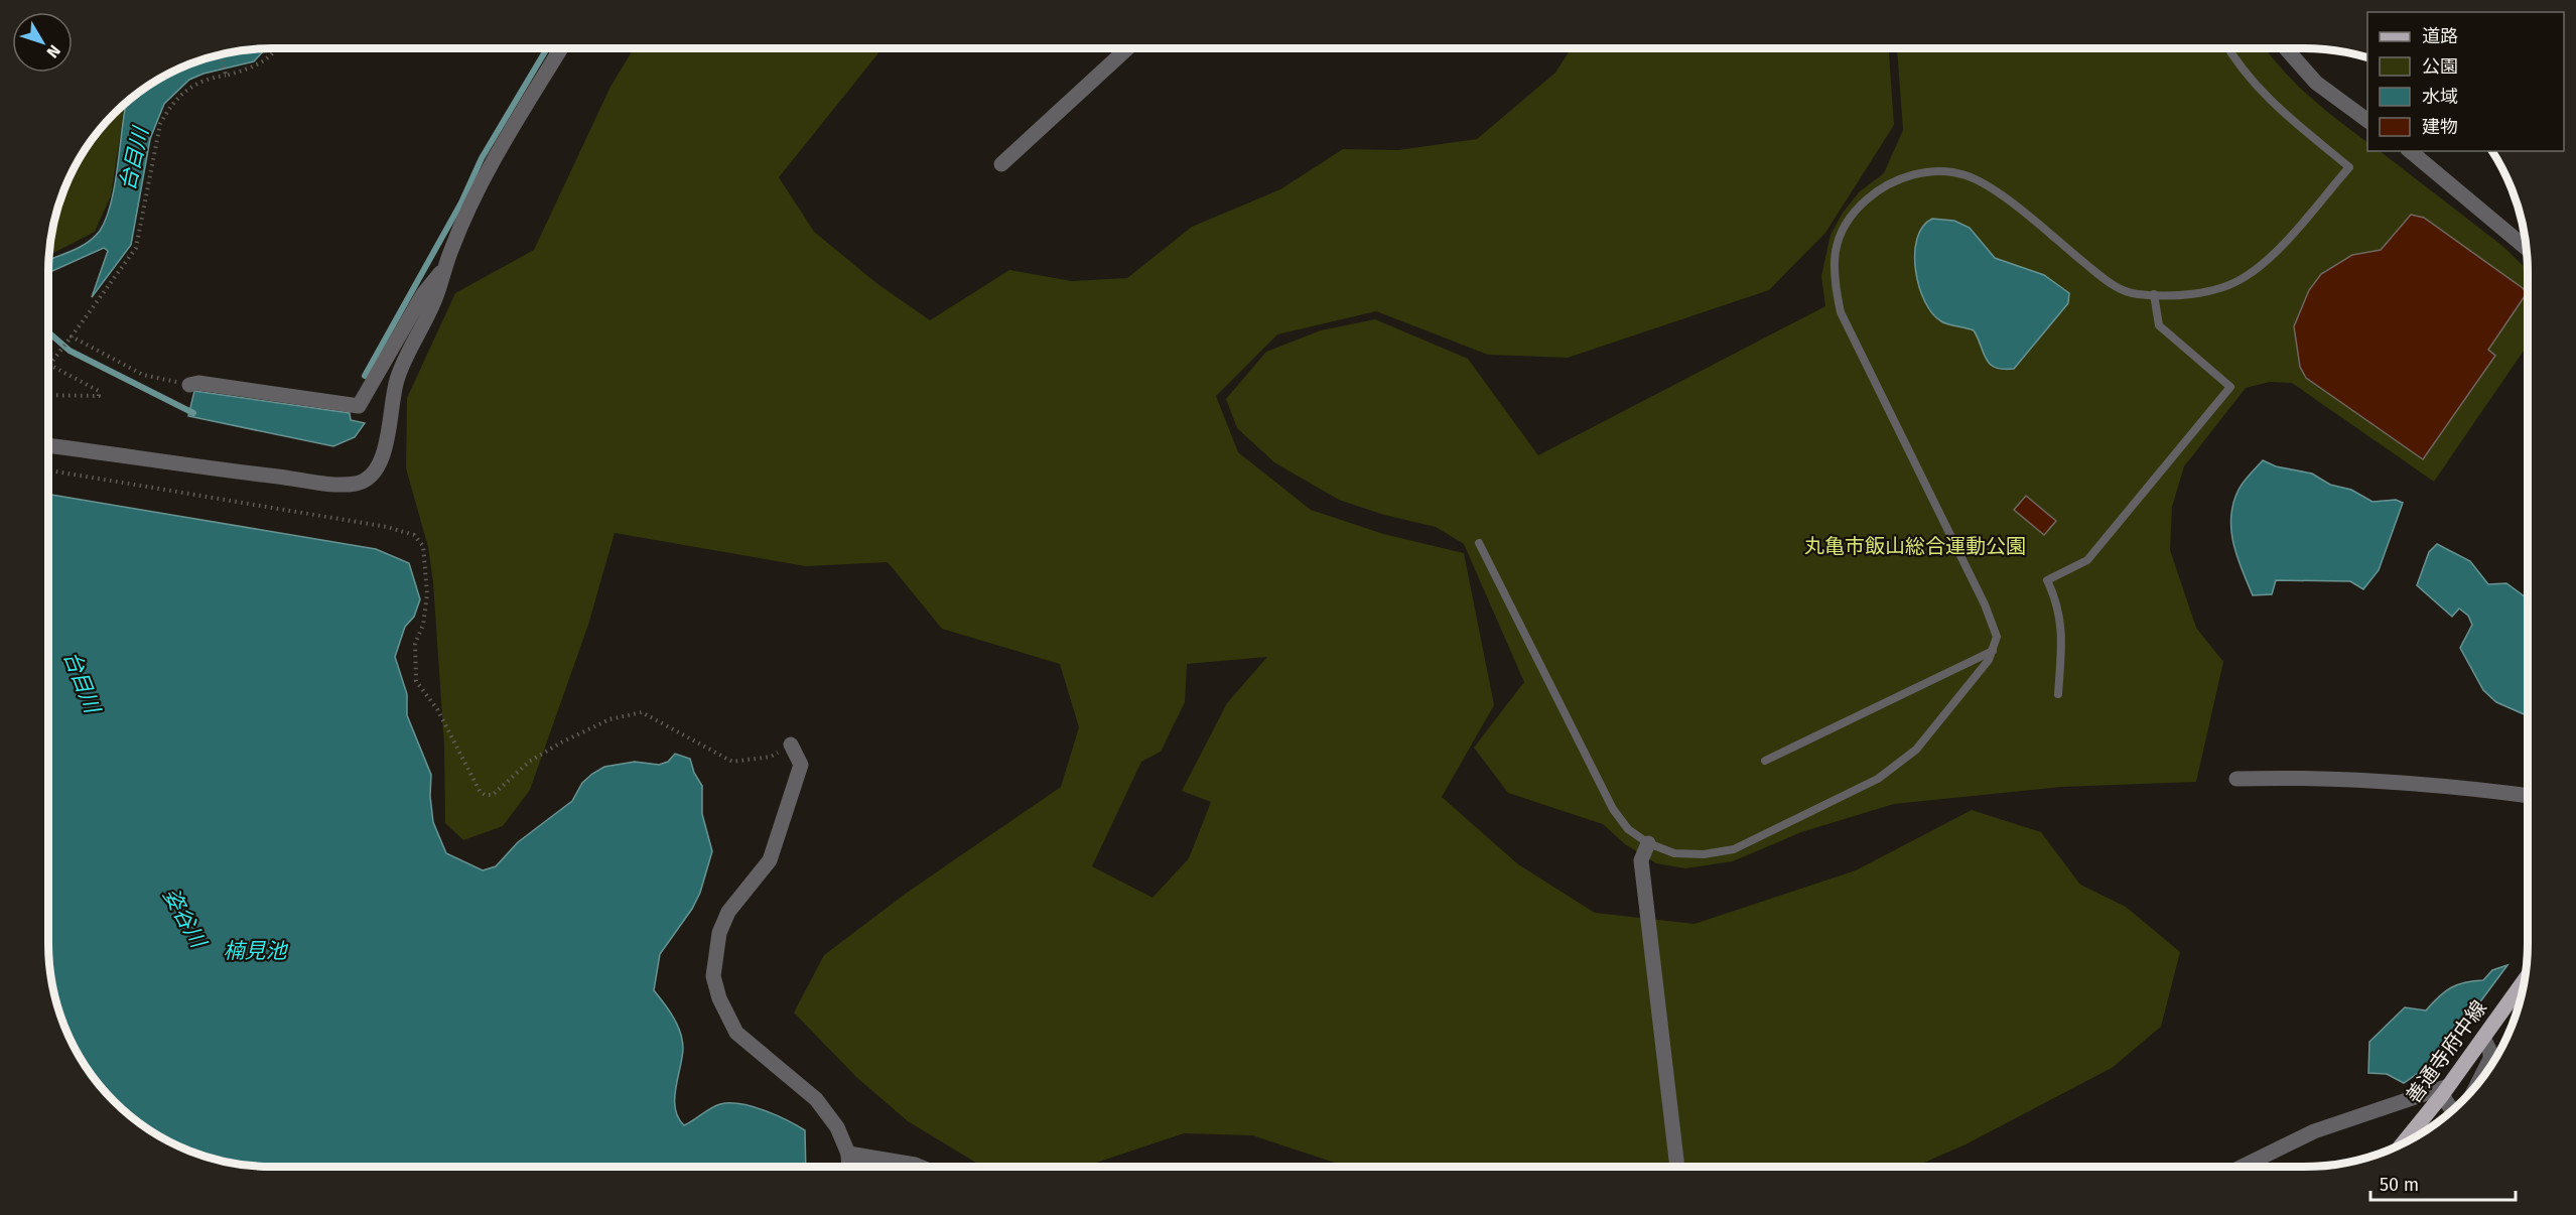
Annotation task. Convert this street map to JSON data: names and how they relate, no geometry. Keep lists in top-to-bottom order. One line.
{"streets":{"main road":["善通寺府中線"]},"water":["台目川","姿谷川","楠見池"],"parks":["丸亀市飯山総合運動公園"],"legend":["道路","公園","水域","建物"],"scale_bar":"50 m","north":"bottom right"}
